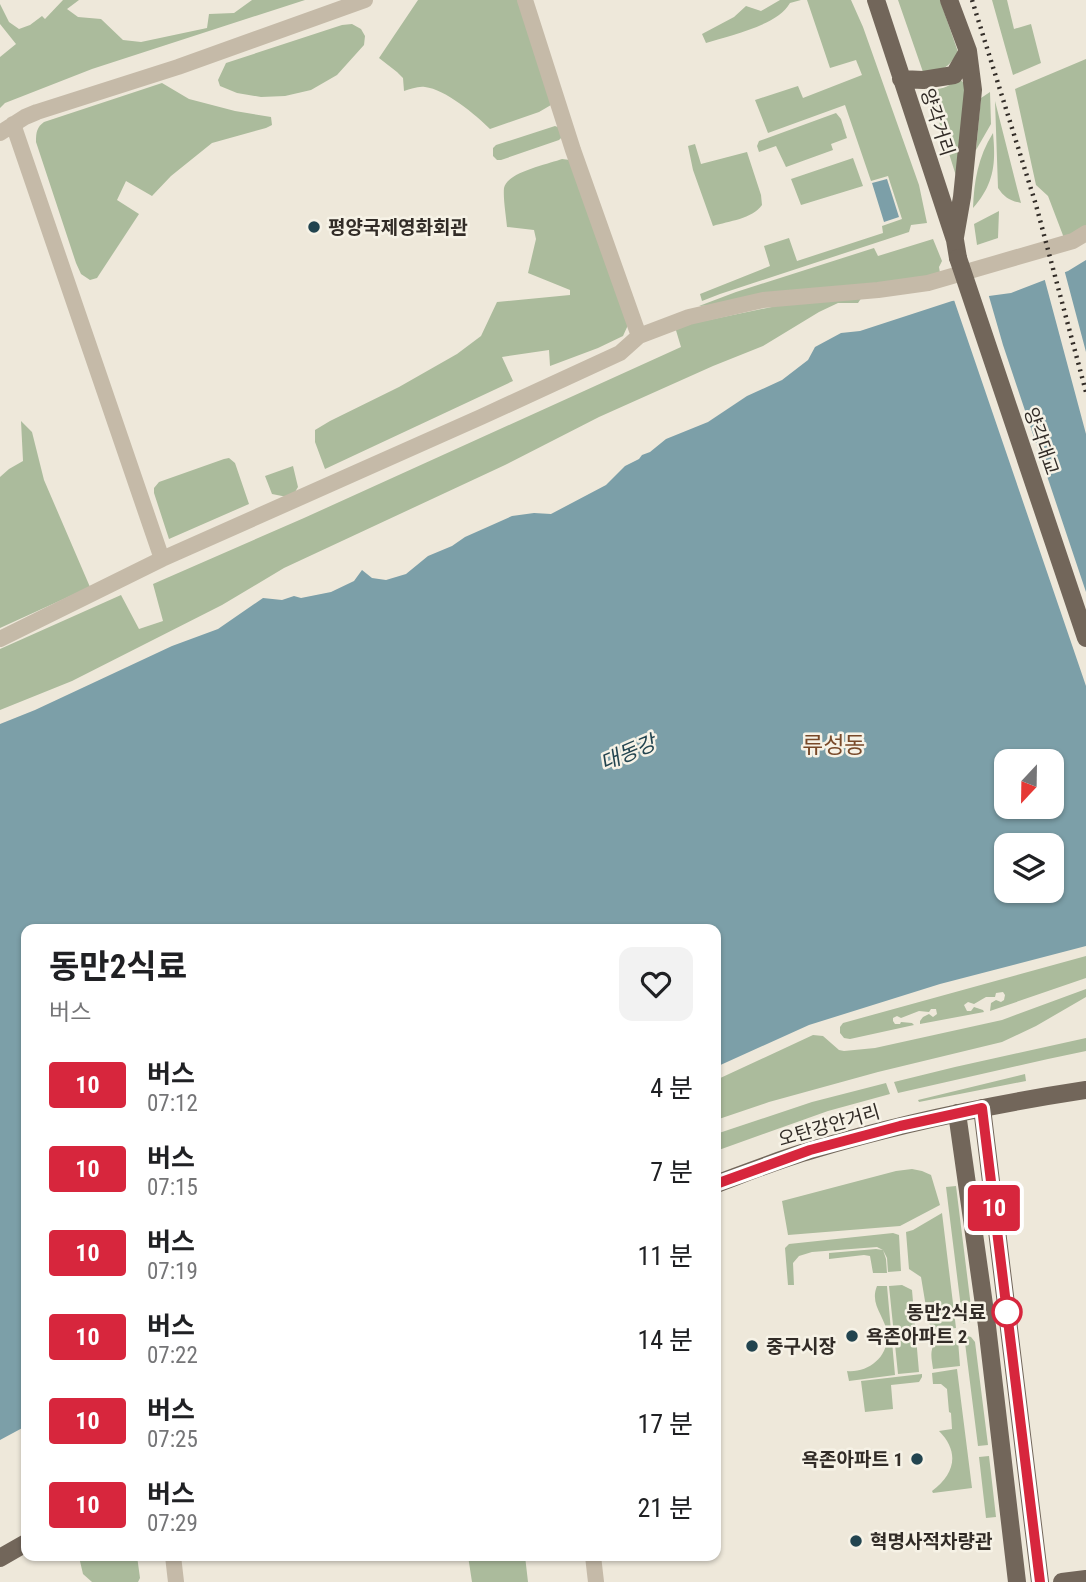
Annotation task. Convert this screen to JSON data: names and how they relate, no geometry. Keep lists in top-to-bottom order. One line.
{"streets":{"main road":["양각거리","양각대교","오탄강안거리"]},"crossings":[["양각거리","양각대교"]],"districts":["류성동"],"water":["대동강"],"places":["평양국제영화회관","동만2식료","욕존아파트 2","중구시장","욕존아파트 1","혁명사적차량관"],"lines":["bus line 10"],"north":"bottom","page":{"on_map":"10","heading":["동만2식료","버스"],"list":[{"mark":"10","name":"버스","note":"07:12","value":"4 분"},{"mark":"10","name":"버스","note":"07:15","value":"7 분"},{"mark":"10","name":"버스","note":"07:19","value":"11 분"},{"mark":"10","name":"버스","note":"07:22","value":"14 분"},{"mark":"10","name":"버스","note":"07:25","value":"17 분"},{"mark":"10","name":"버스","note":"07:29","value":"21 분"}]}}
